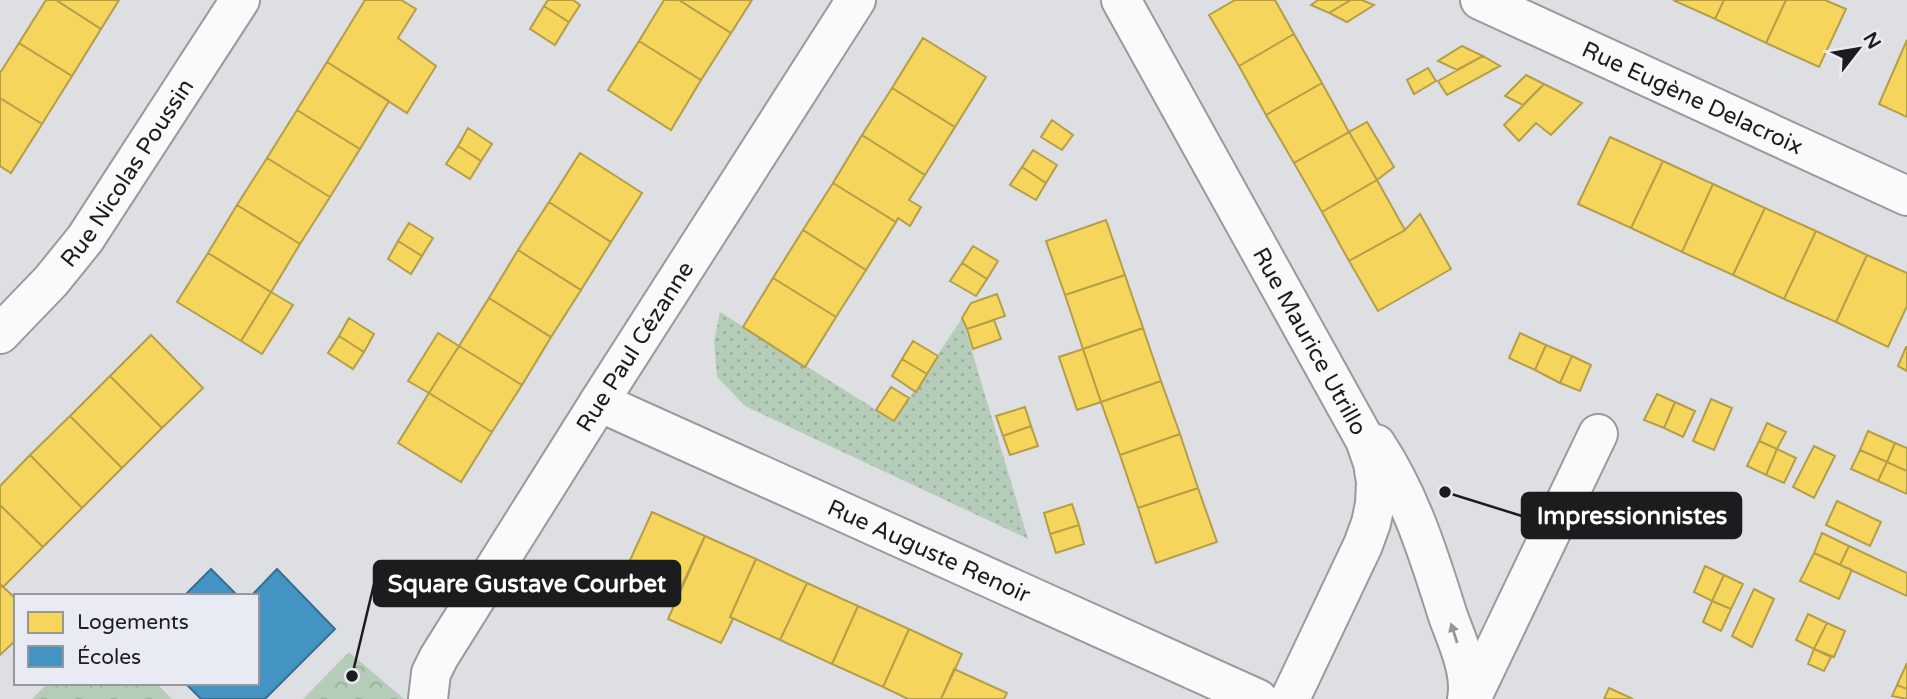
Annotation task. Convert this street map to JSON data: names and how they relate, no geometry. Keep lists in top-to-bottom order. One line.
{"streets":{"street":["Rue Eugène Delacroix","Rue Nicolas Poussin","Rue Maurice Utrillo","Rue Paul Cézanne","Rue Auguste Renoir"]},"crossings":[["Rue Maurice Utrillo","Rue Auguste Renoir"],["Rue Paul Cézanne","Rue Auguste Renoir"]],"places":["Impressionnistes","Square Gustave Courbet"],"legend":["Logements","Écoles"],"north":"top right"}
